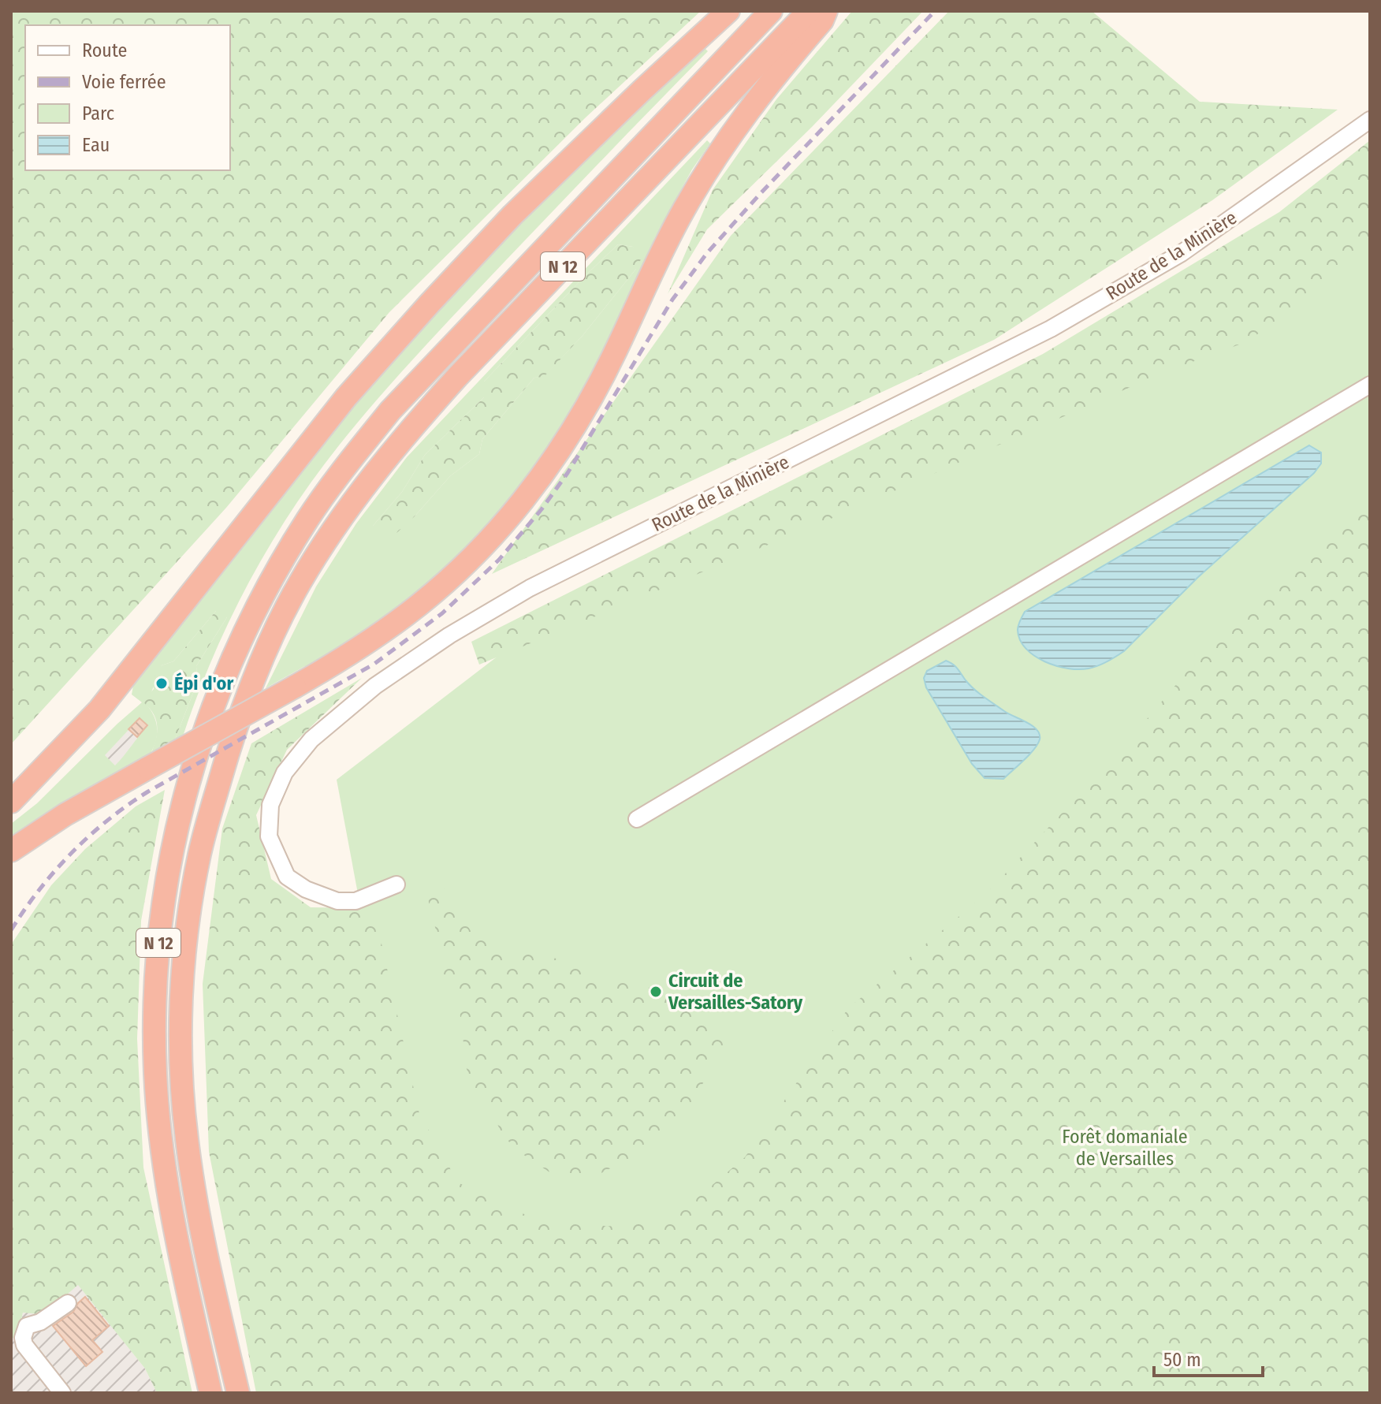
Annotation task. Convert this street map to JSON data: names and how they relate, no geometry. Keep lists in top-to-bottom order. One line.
{"streets":{"highway":["N 12"],"street":["Route de la Minière"]},"parks":["Forêt domaniale de Versailles"],"places":["Épi d'or","Circuit de Versailles-Satory"],"legend":["Route","Voie ferrée","Parc","Eau"],"scale_bar":"50 m"}
